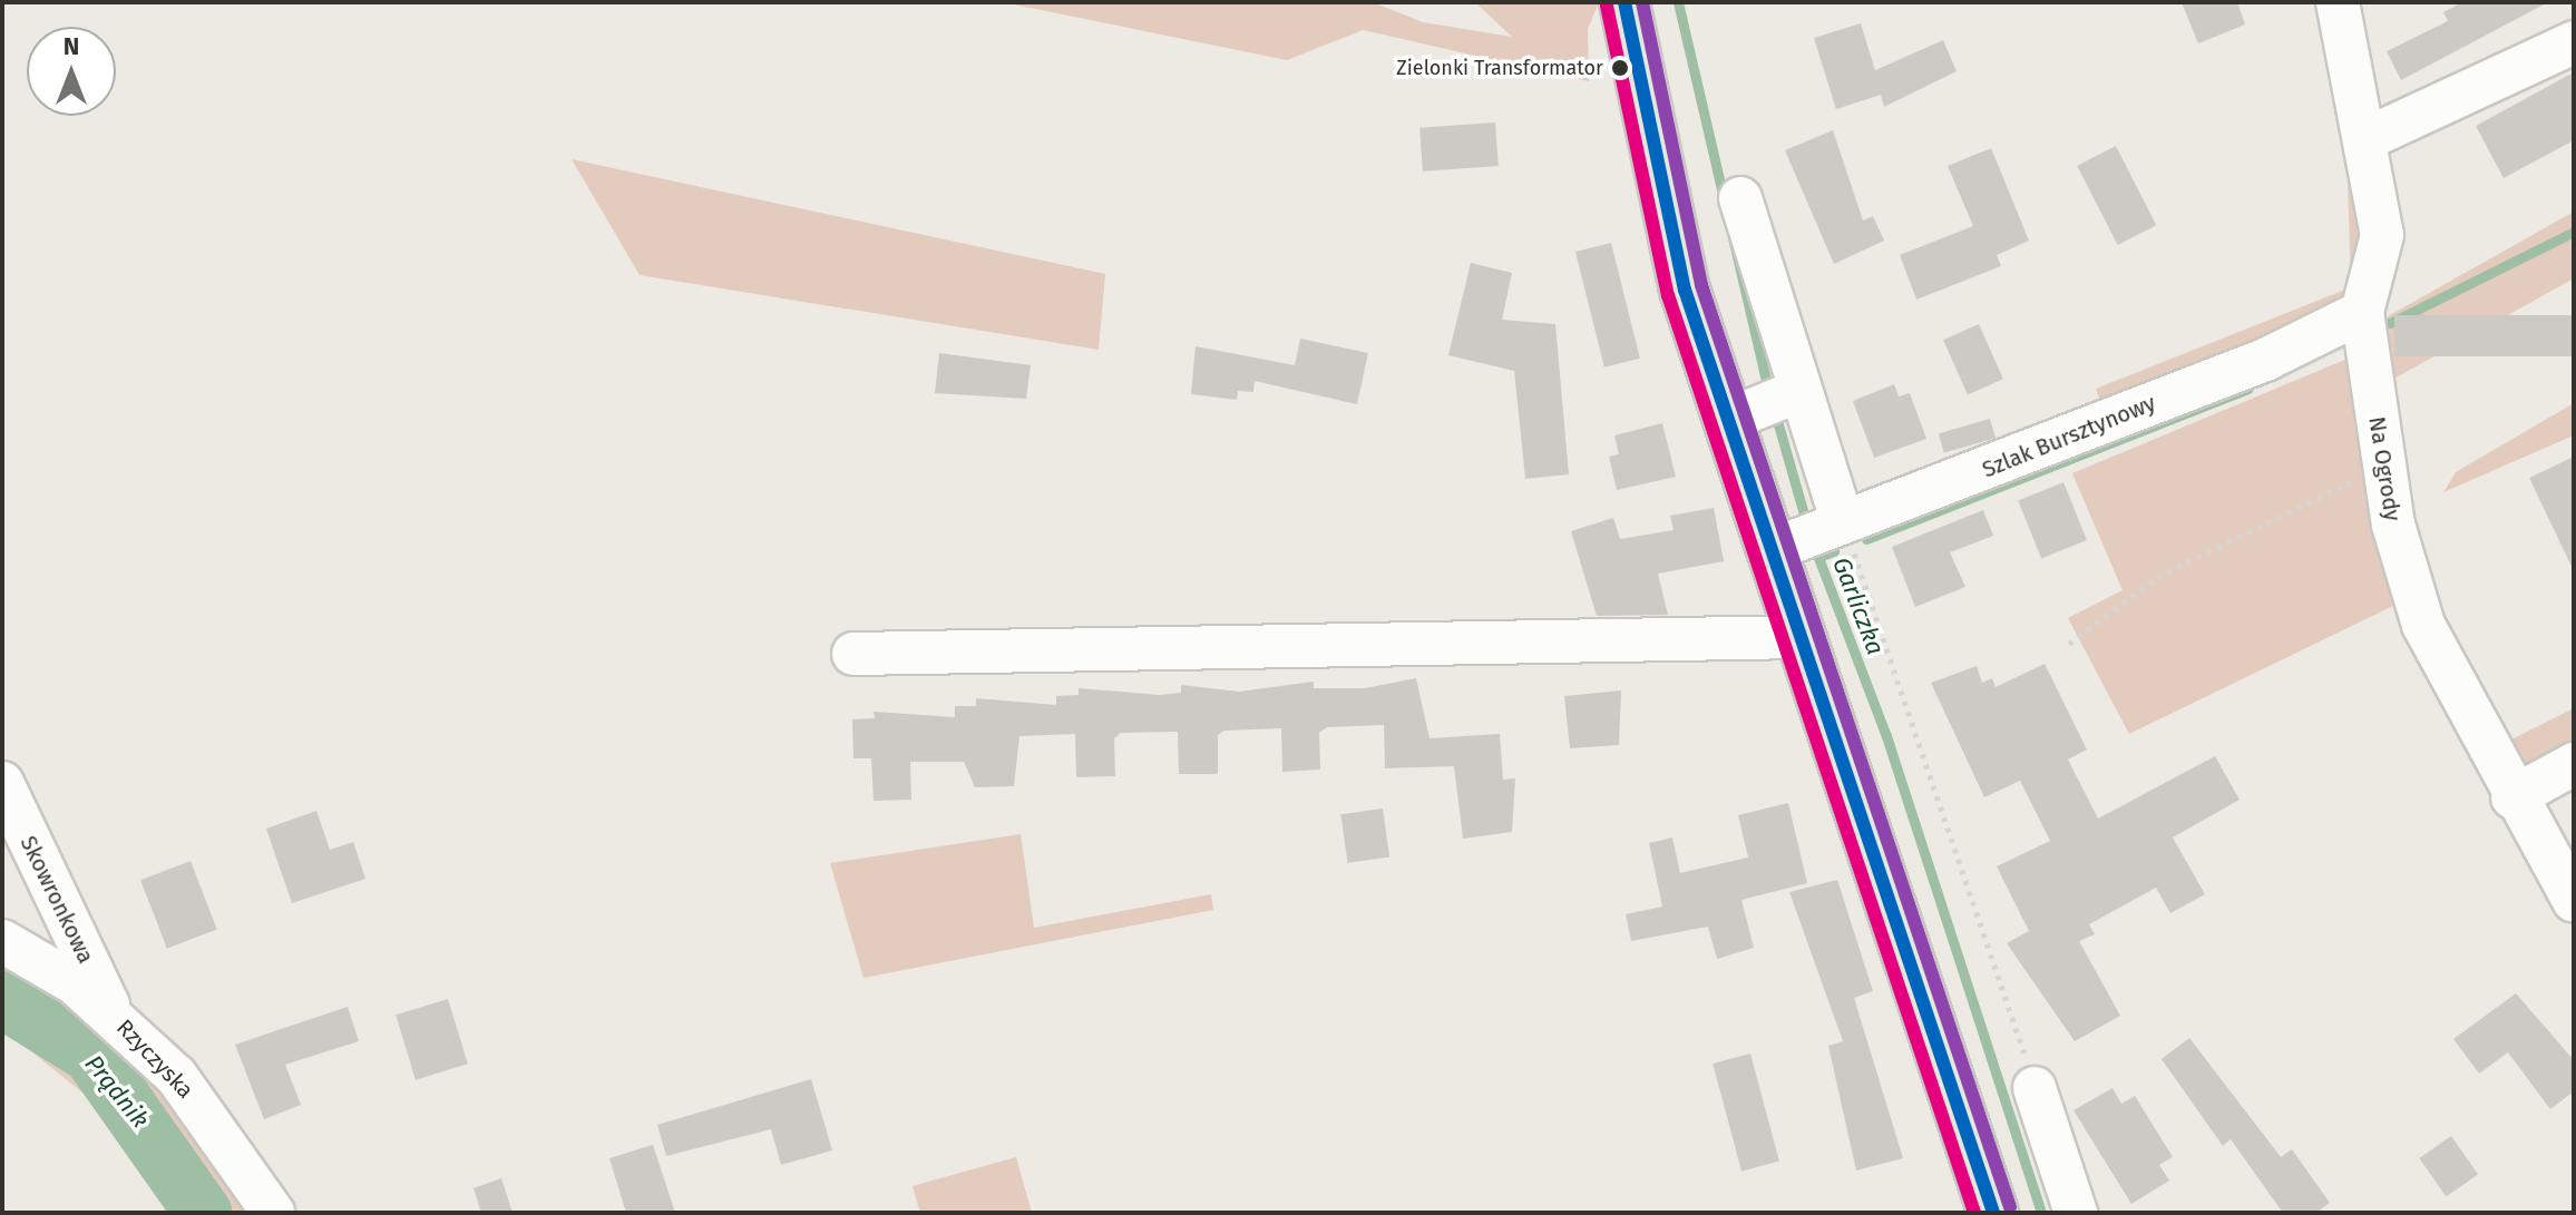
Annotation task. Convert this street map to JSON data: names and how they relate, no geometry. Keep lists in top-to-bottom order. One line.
{"streets":{"street":["Szlak Bursztynowy","Na Ogrody","Skowronkowa","Rzyczyska"]},"crossings":[["Szlak Bursztynowy","Na Ogrody"],["Skowronkowa","Rzyczyska"]],"water":["Garliczka","Prądnik"],"places":["Zielonki Transformator"],"north":"top"}
